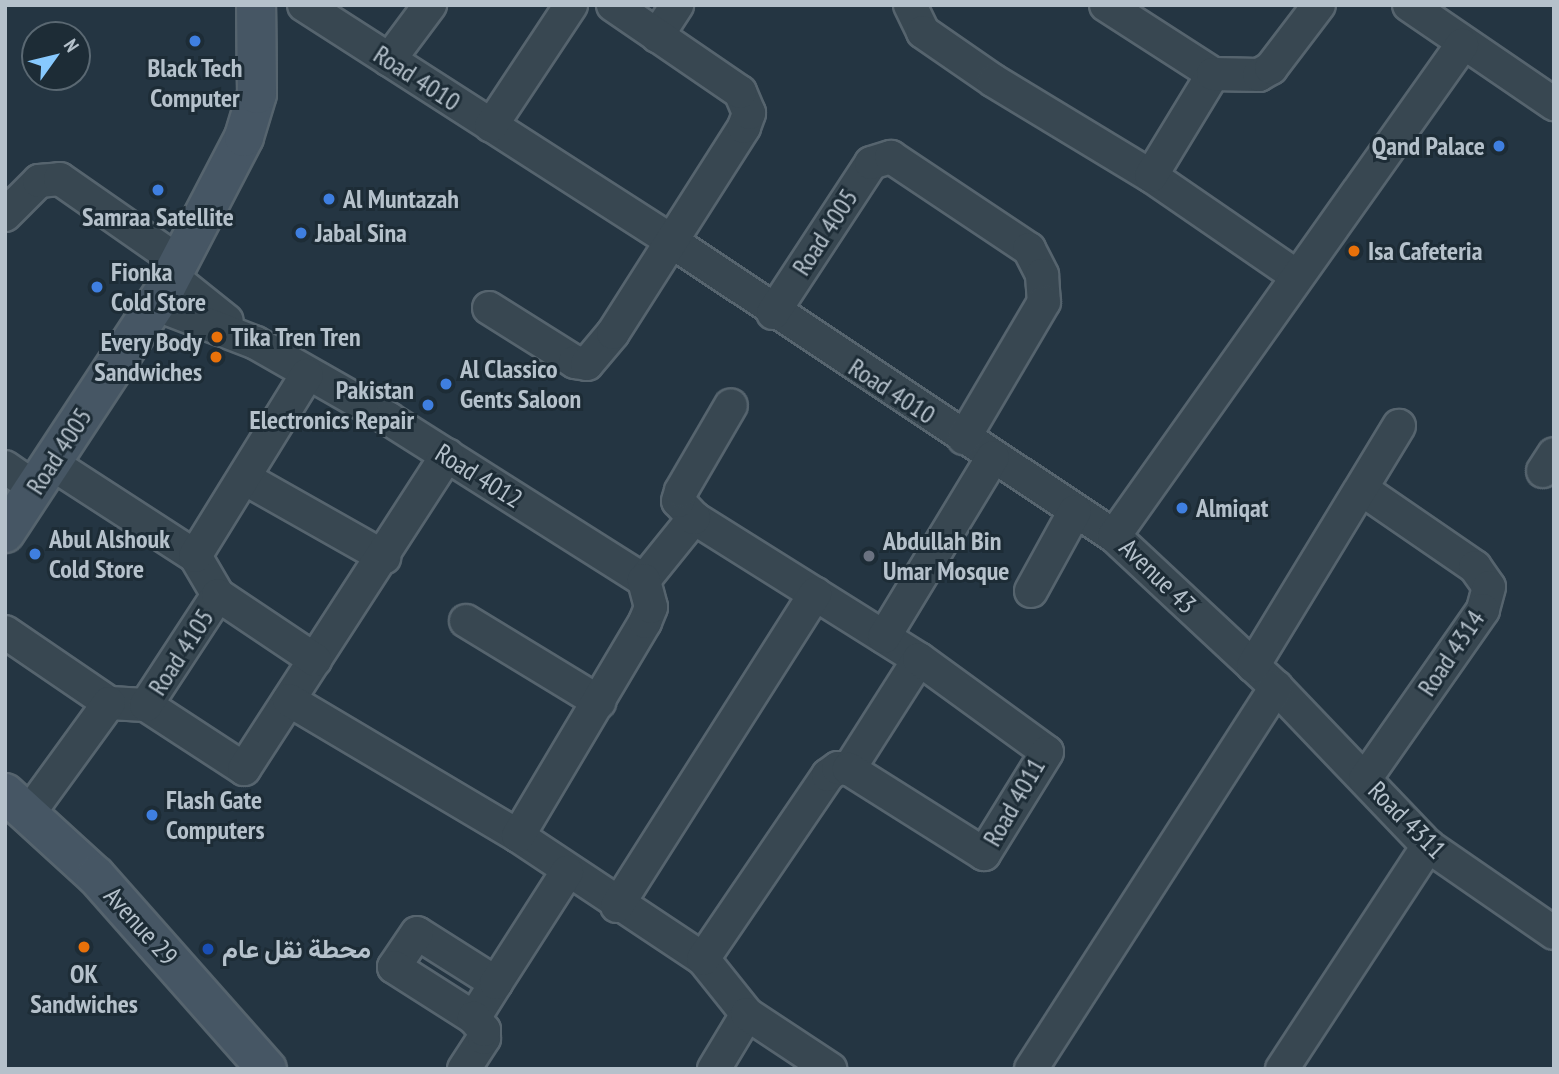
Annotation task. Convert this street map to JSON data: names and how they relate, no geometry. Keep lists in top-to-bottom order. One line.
{"streets":{"street":["Road 4010","Road 4005","Road 4012","Avenue 43","Road 4105","Road 4314","Road 4011","Road 4311","Avenue 29"]},"crossings":[["Road 4010","Road 4005"],["Road 4010","Avenue 43"],["Road 4005","Road 4012"],["Road 4012","Road 4105"],["Avenue 43","Road 4311"],["Road 4314","Road 4311"]],"places":["Black Tech Computer","Qand Palace","Samraa Satellite","Al Muntazah","Jabal Sina","Isa Cafeteria","Fionka Cold Store","Tika Tren Tren","Every Body Sandwiches","Al Classico Gents Saloon","Pakistan Electronics Repair","Almiqat","Abul Alshouk Cold Store","Abdullah Bin Umar Mosque","Flash Gate Computers","OK Sandwiches","محطة نقل عام"],"north":"top right"}
